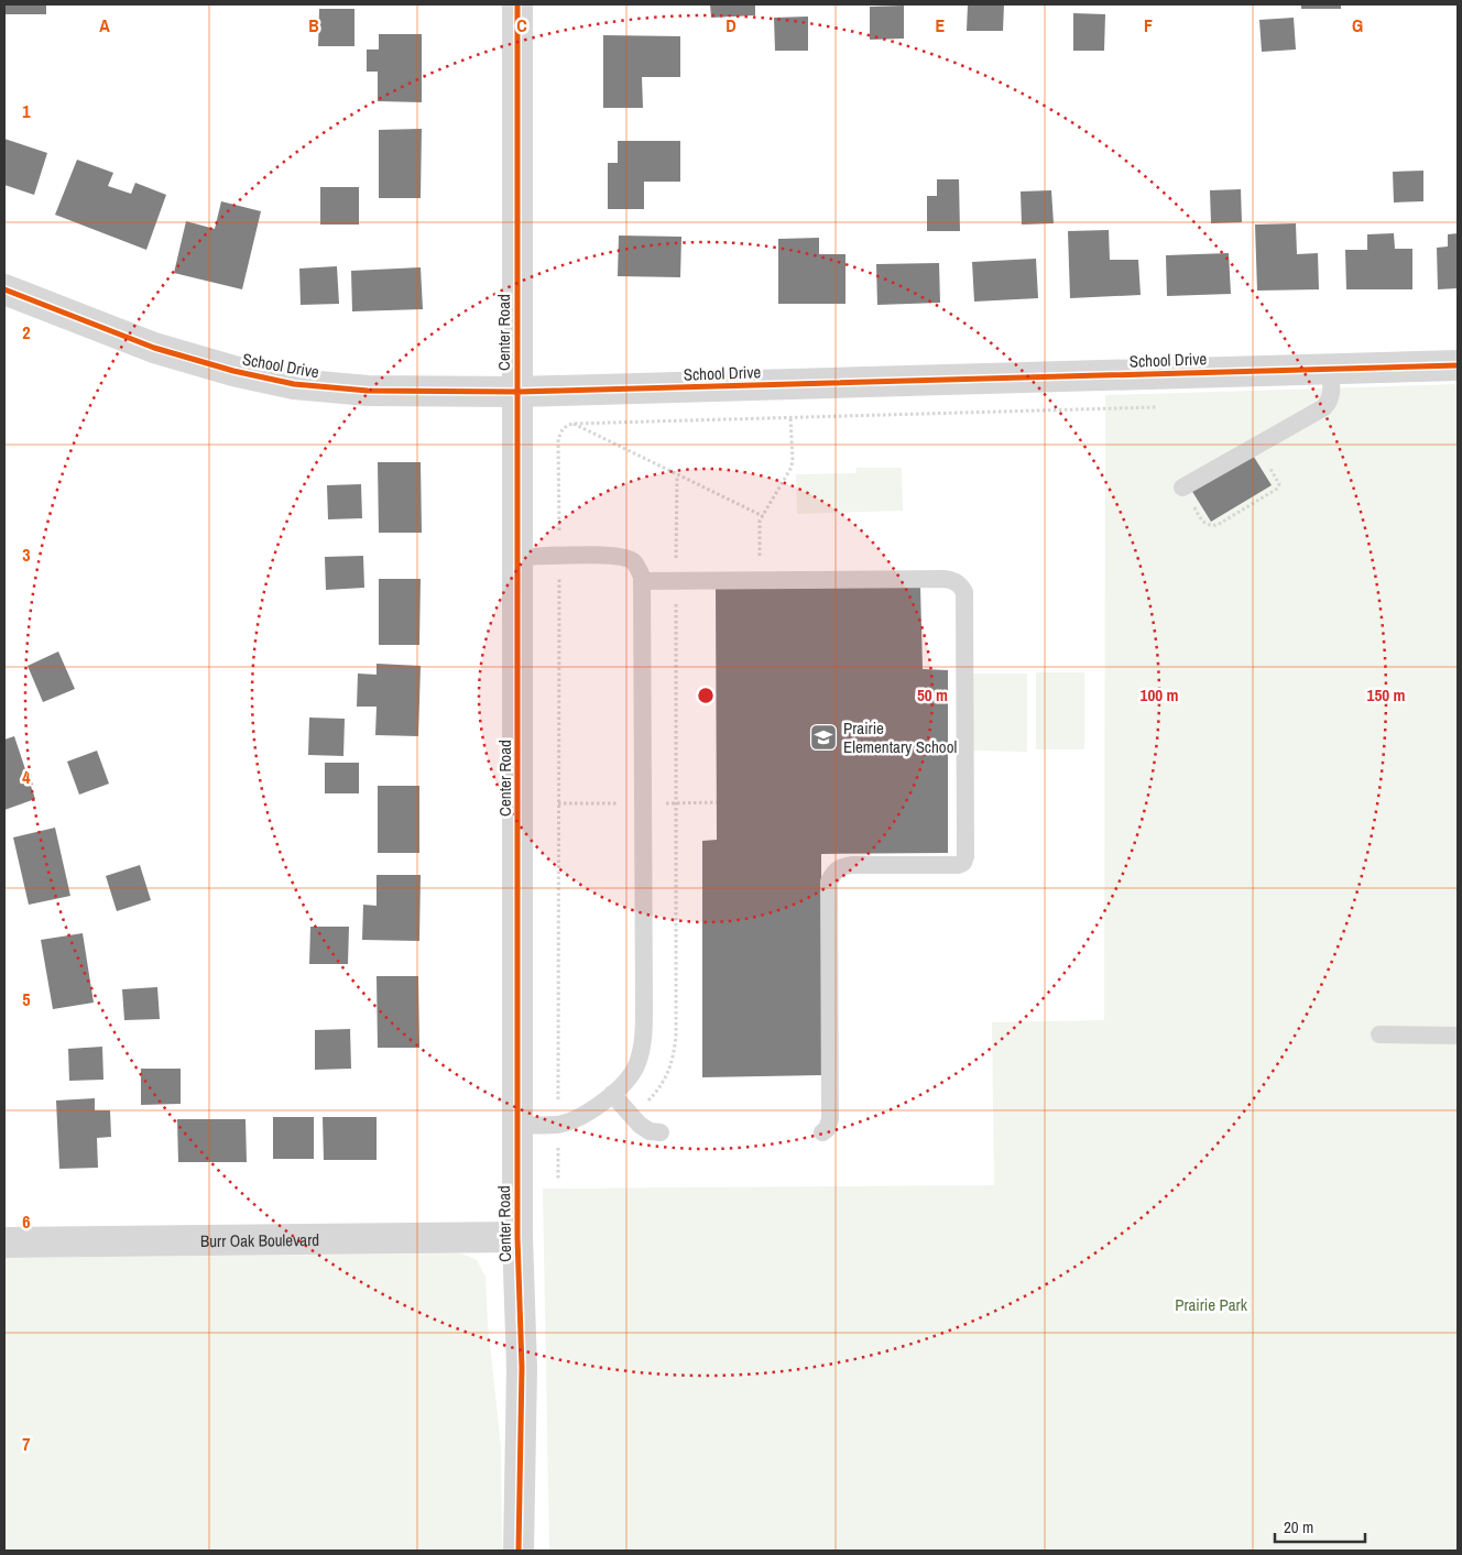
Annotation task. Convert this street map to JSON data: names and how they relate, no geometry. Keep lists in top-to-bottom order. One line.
{"streets":{"street":["Center Road","School Drive","Burr Oak Boulevard"]},"crossings":[["Center Road","School Drive"],["Center Road","Burr Oak Boulevard"]],"parks":["Prairie Park"],"places":{"school or university":["Prairie Elementary School"]},"scale_bar":"20 m","grid":{"columns":["A","B","C","D","E","F","G"],"rows":["1","2","3","4","5","6","7"]},"rings":["50 m","100 m","150 m"]}
